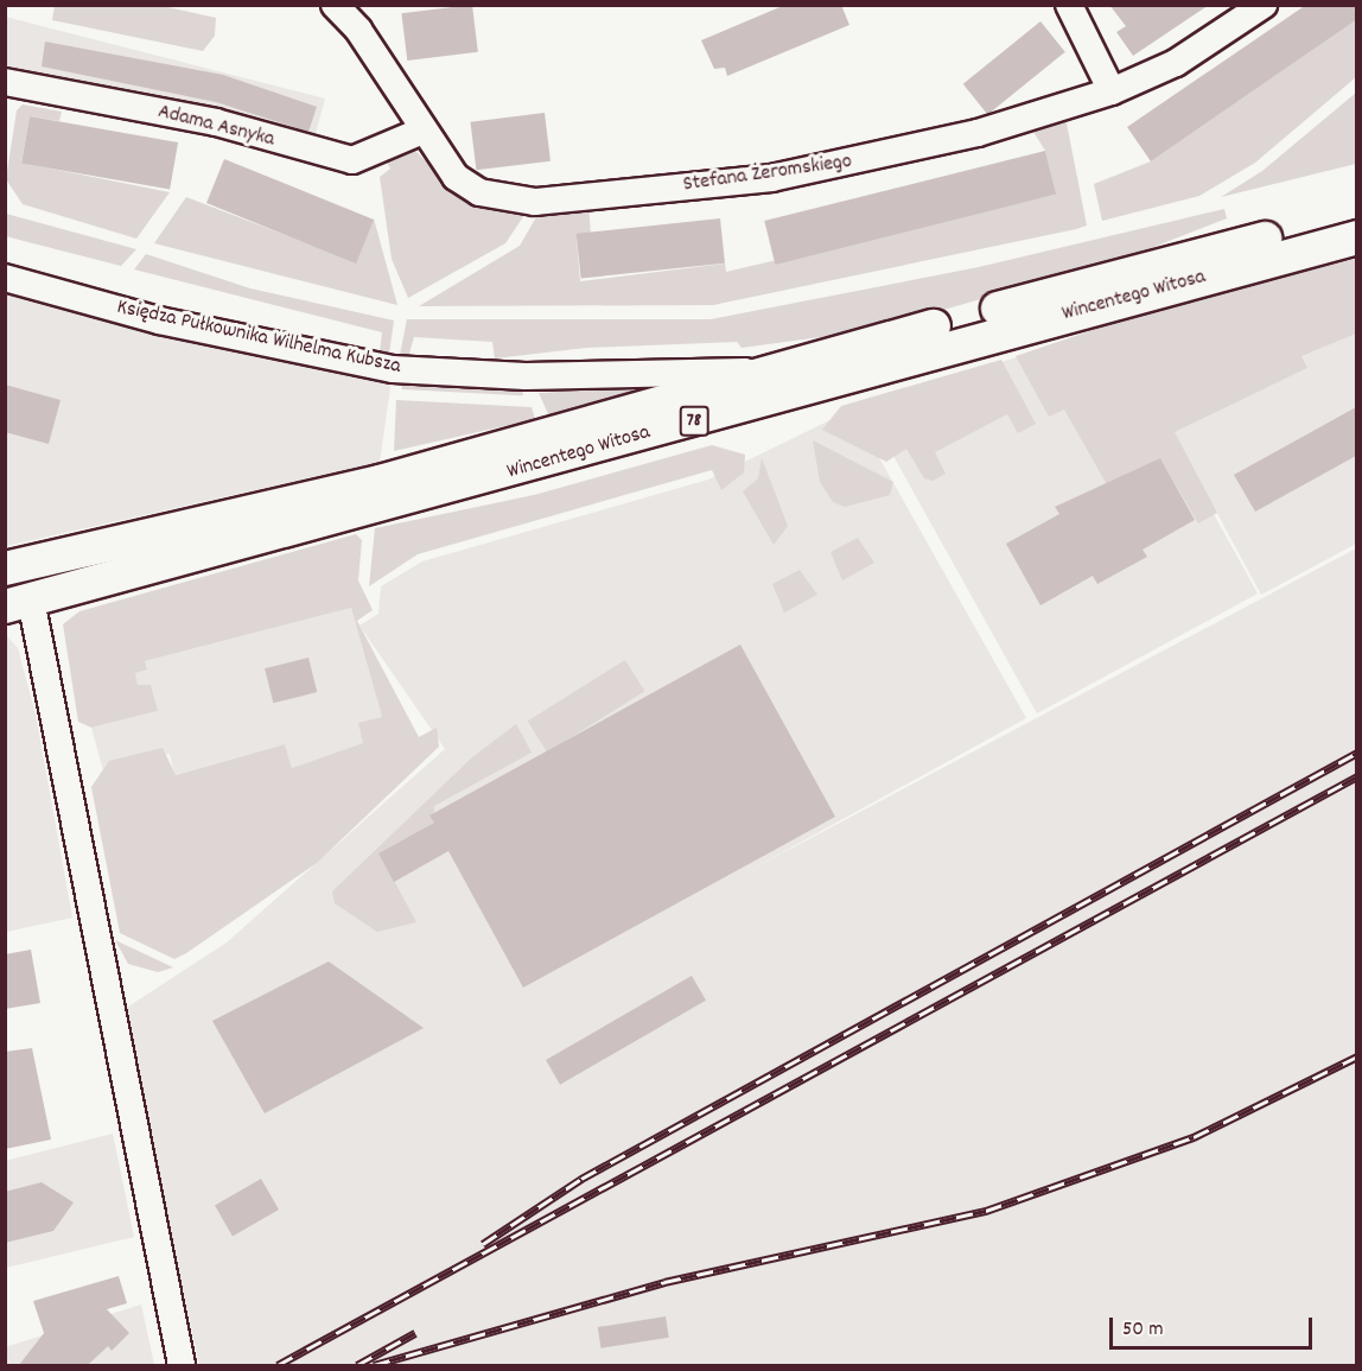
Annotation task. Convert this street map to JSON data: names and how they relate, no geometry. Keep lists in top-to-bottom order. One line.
{"streets":{"main road":["Wincentego Witosa","78"],"street":["Adama Asnyka","Stefana Żeromskiego","Księdza Pułkownika Wilhelma Kubsza"]},"crossings":[["Adama Asnyka","Stefana Żeromskiego"],["Wincentego Witosa","Księdza Pułkownika Wilhelma Kubsza"]],"scale_bar":"50 m"}
